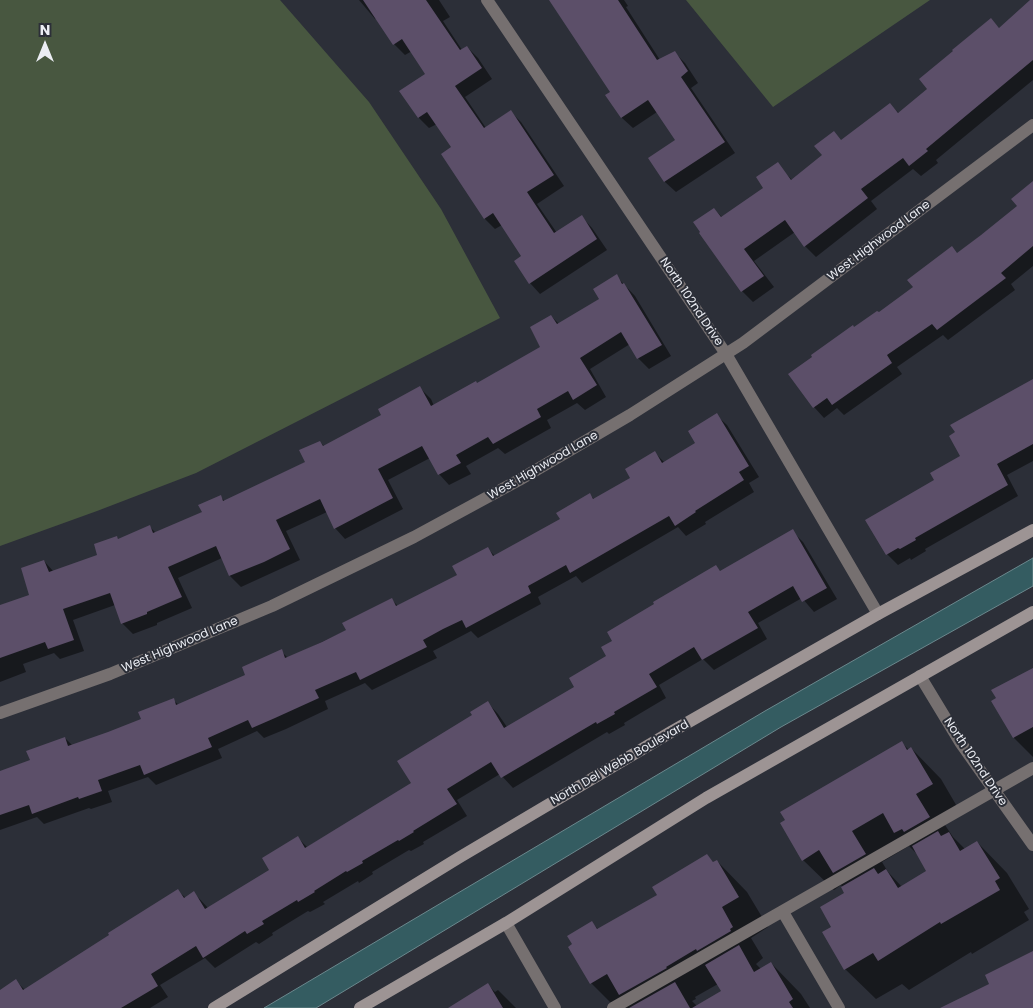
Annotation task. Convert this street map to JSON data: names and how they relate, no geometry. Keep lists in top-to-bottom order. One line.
{"streets":{"street":["West Highwood Lane","North 102nd Drive","North Del Webb Boulevard"]},"crossings":[["West Highwood Lane","North 102nd Drive"],["North 102nd Drive","North Del Webb Boulevard"]],"north":"top"}
